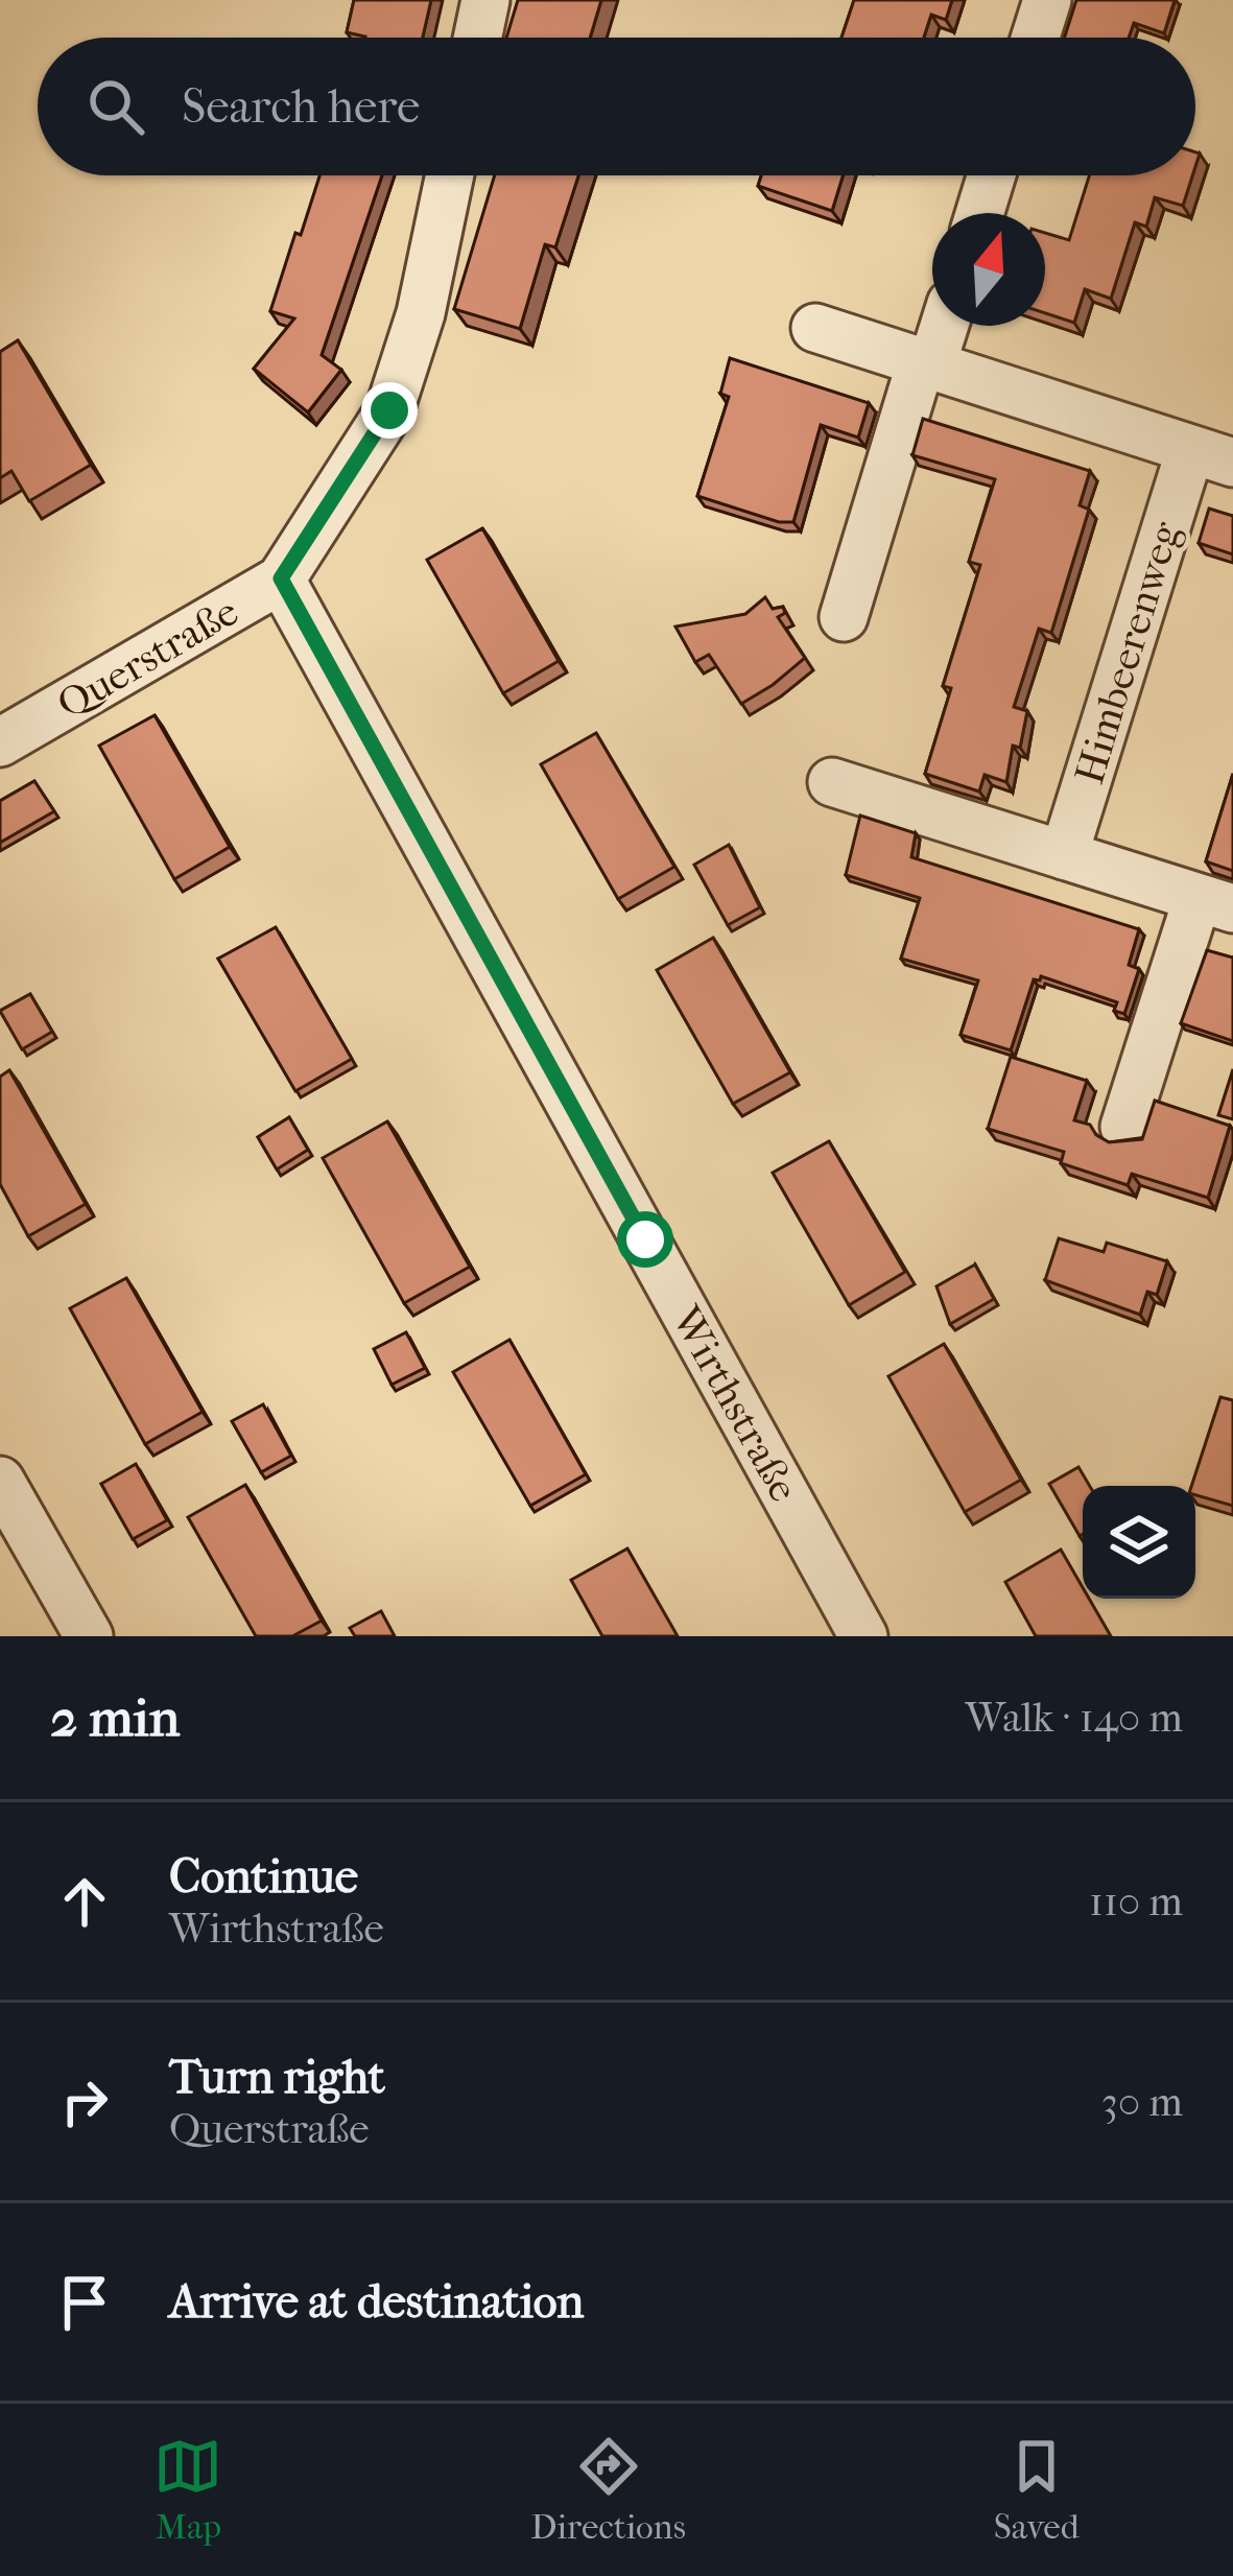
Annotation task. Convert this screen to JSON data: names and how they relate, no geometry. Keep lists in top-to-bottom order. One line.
{"streets":{"street":["Himbeerenweg","Querstraße","Wirthstraße"]},"crossings":[["Querstraße","Wirthstraße"]],"north":"top","page":{"search":"Search here","heading":["2 min","Walk · 140 m"],"list":[["Continue","Wirthstraße","110 m"],["Turn right","Querstraße","30 m"],"Arrive at destination"],"nav":["Map","Directions","Saved"]}}
